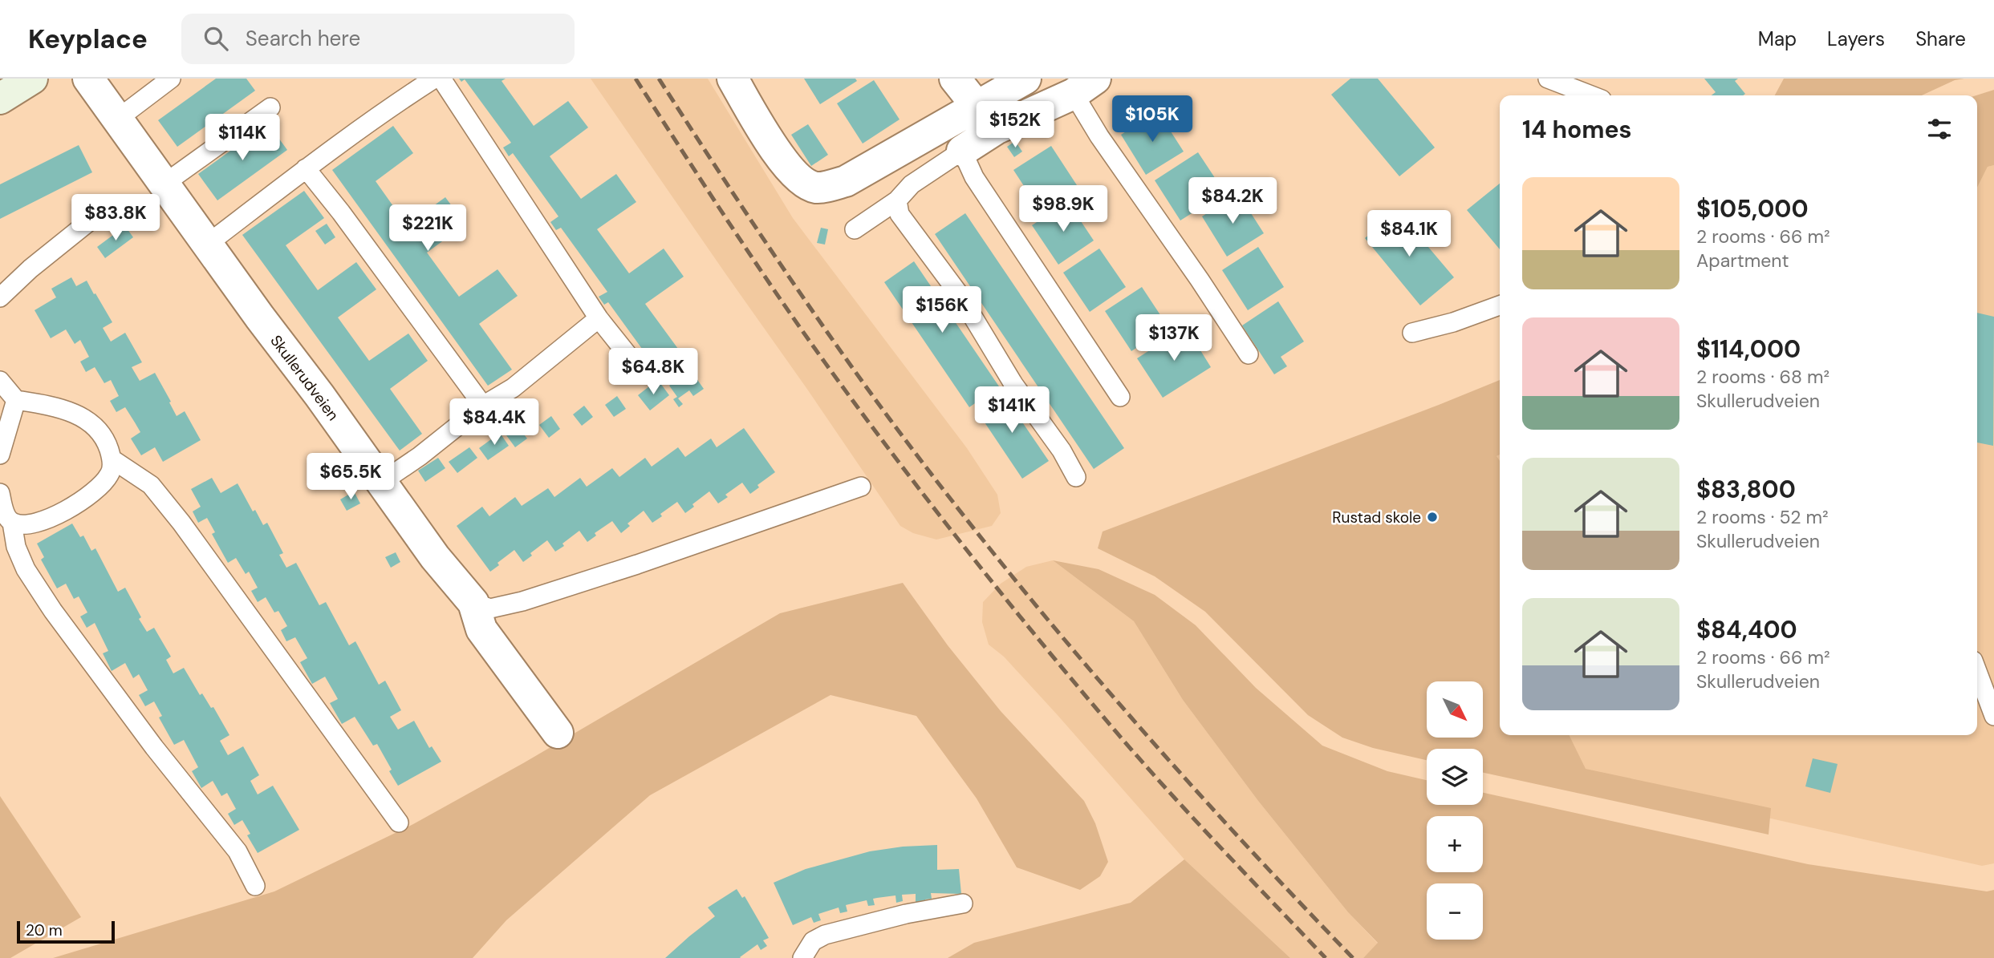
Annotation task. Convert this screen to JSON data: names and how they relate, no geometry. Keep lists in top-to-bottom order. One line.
{"streets":{"street":["Skullerudveien"]},"places":["Rustad skole"],"scale_bar":"20 m","north":"bottom right","page":{"header":"Keyplace","search":"Search here","nav":["Map","Layers","Share"],"price":["$105K","$152K","$114K","$84.2K","$98.9K","$83.8K","$221K","$84.1K","$156K","$137K","$64.8K","$141K","$84.4K","$65.5K"],"heading":"14 homes","list":[{"name":"$105,000","note":"2 rooms · 66 m² · Apartment"},{"name":"$114,000","note":"2 rooms · 68 m² · Skullerudveien"},{"name":"$83,800","note":"2 rooms · 52 m² · Skullerudveien"},{"name":"$84,400","note":"2 rooms · 66 m² · Skullerudveien"}],"map_buttons":["+","−"],"scale":"20 m"}}
